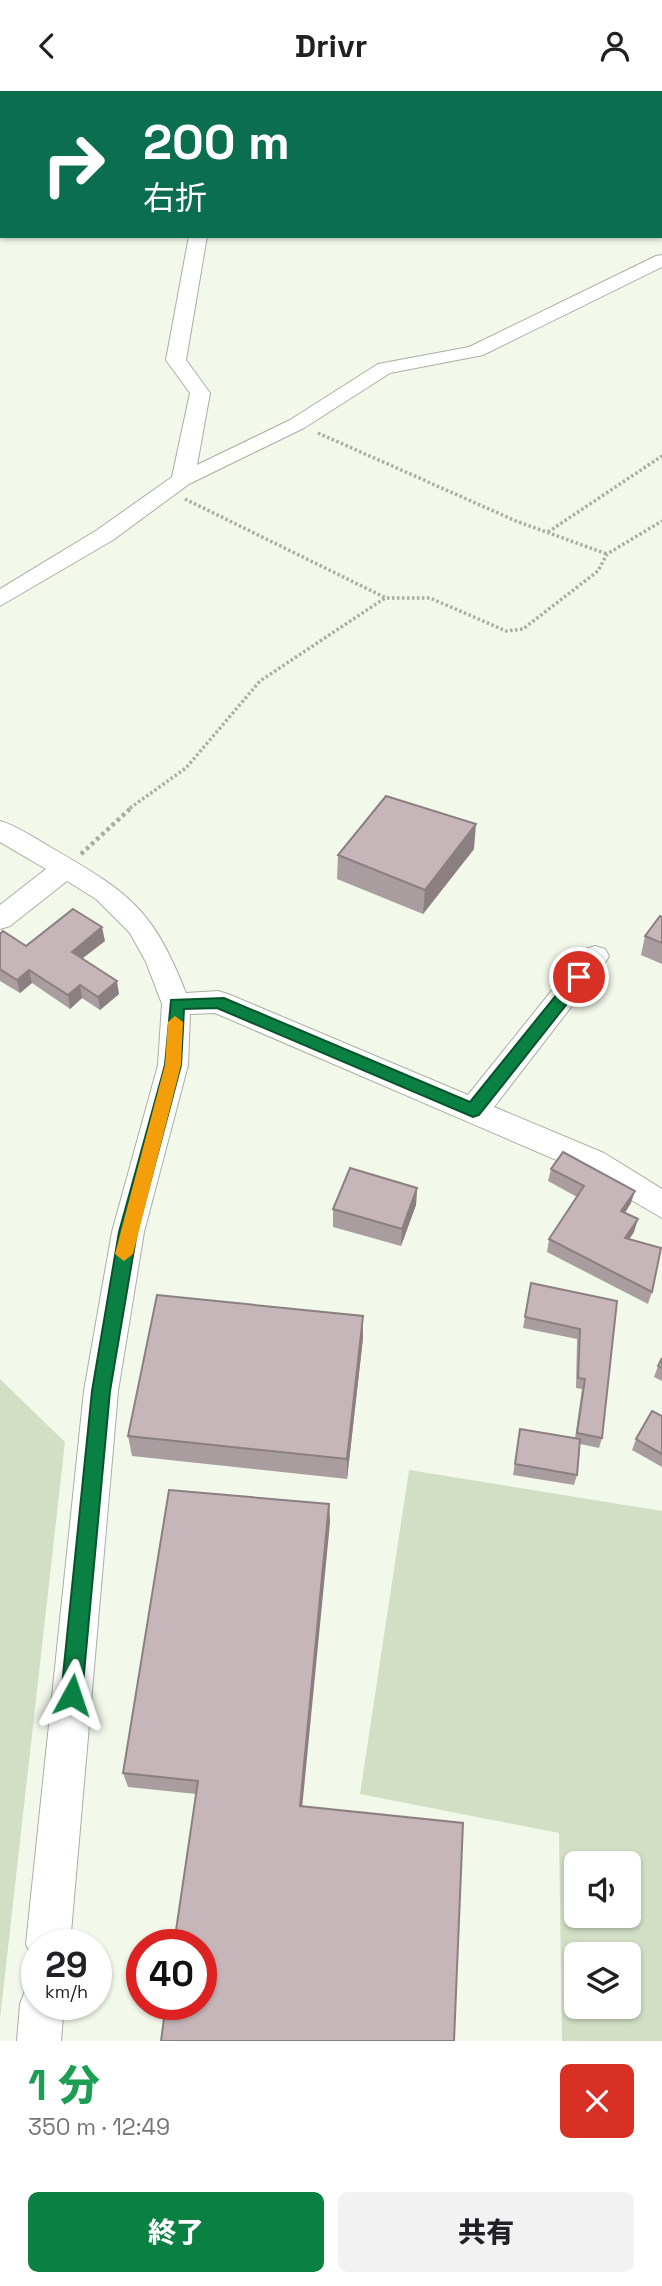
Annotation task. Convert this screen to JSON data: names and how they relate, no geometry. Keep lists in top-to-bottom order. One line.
{"page":{"header":"Drivr","turn":["200 m","右折"],"speed":"29 km/h","limit":"40","heading":["1 分","350 m · 12:49"],"buttons":["終了","共有"]}}
